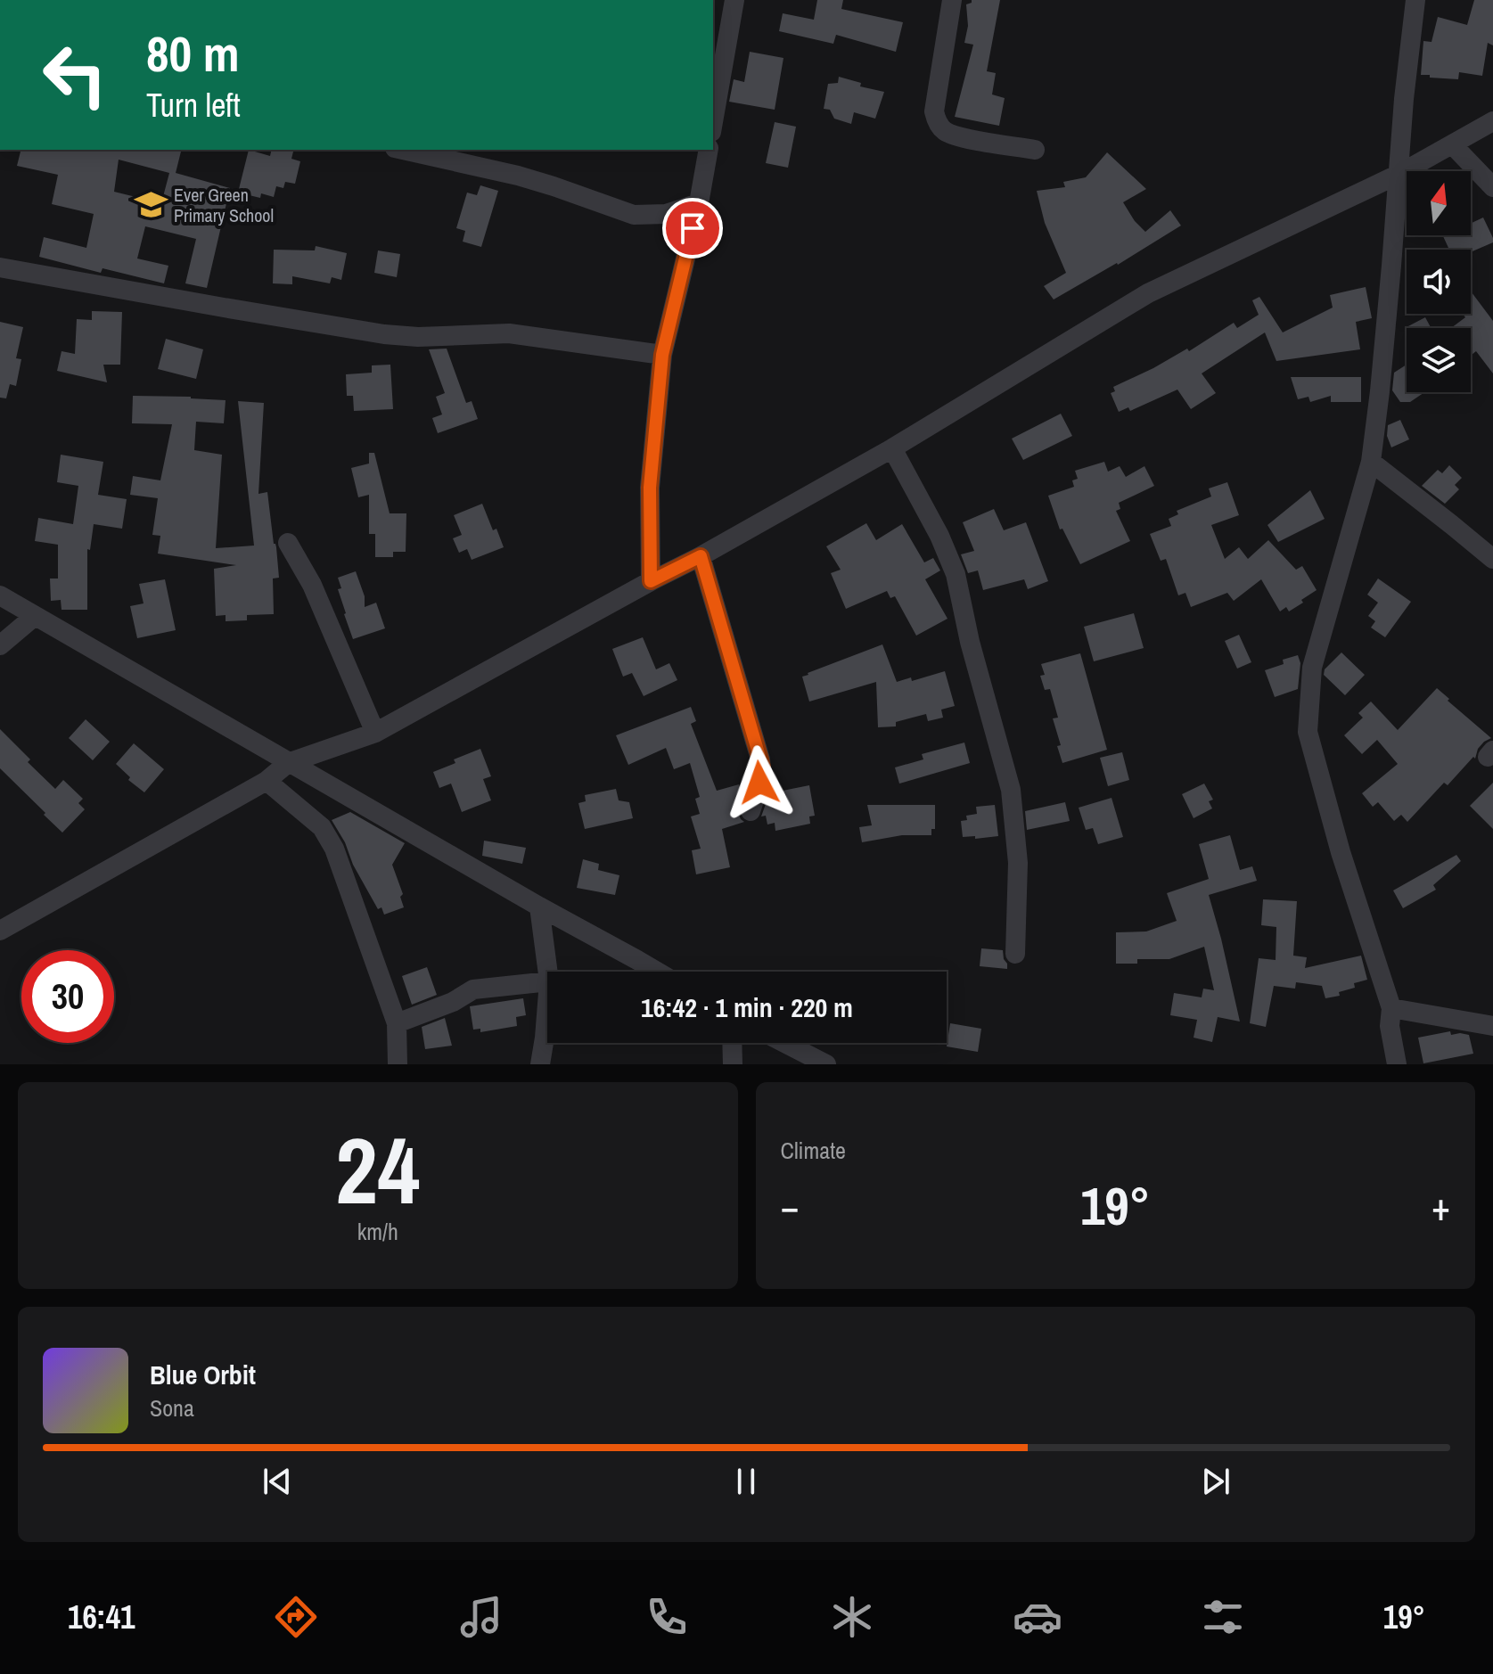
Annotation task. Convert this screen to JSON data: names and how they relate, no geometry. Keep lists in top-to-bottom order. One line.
{"places":{"school or university":["Ever Green Primary School"]},"north":"top","page":{"turn":["80 m","Turn left"],"limit":"30","trip":"16:42 · 1 min · 220 m","tile":[["24","km/h"],"Climate"],"heat":["−","19°","+"],"song":["Blue Orbit","Sona"],"tabs":["16:41","19°"]}}
